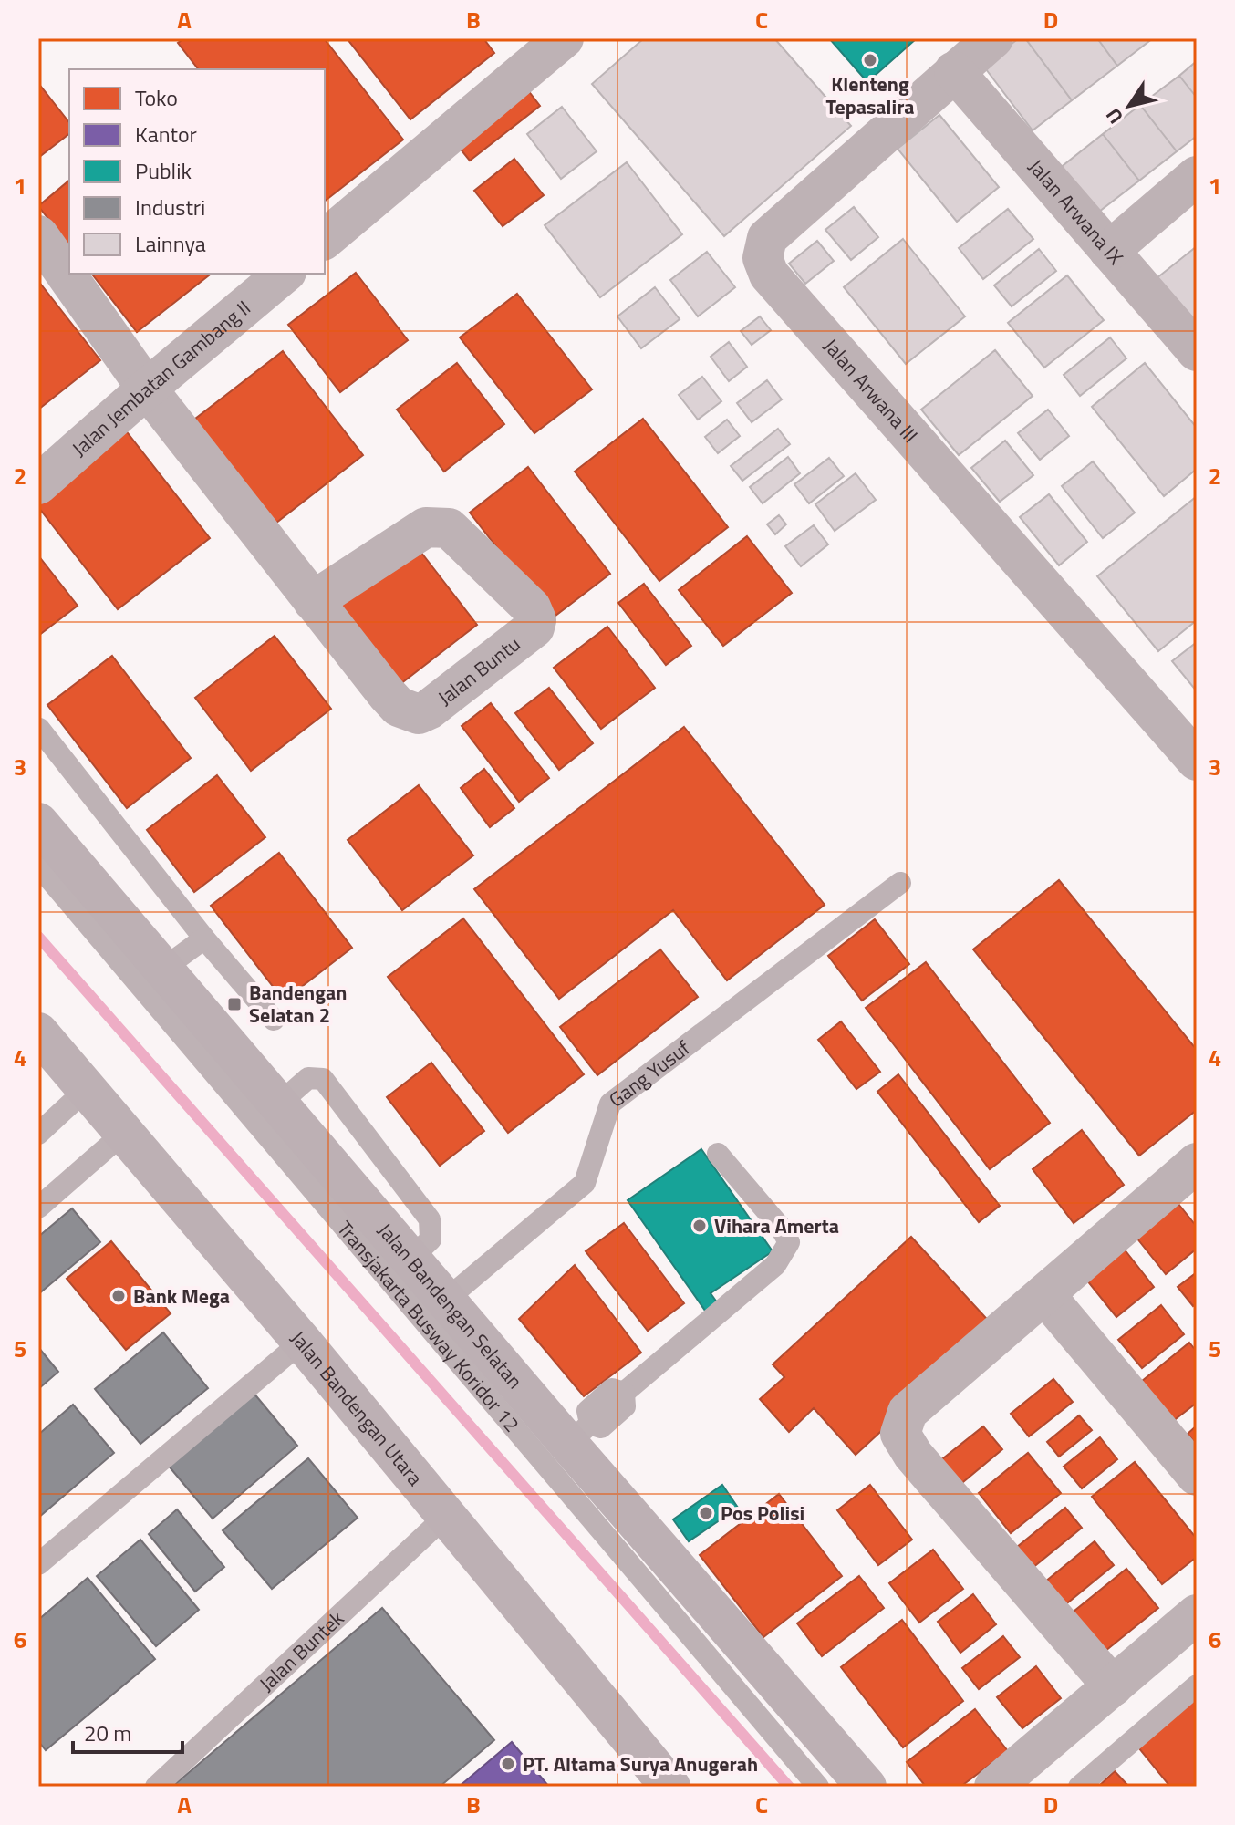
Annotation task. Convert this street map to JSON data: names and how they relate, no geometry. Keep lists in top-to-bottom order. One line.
{"streets":{"main road":["Jalan Bandengan Selatan","Jalan Bandengan Utara"],"street":["Jalan Arwana IX","Jalan Jembatan Gambang II","Jalan Arwana III","Jalan Buntu"],"lane":["Gang Yusuf","Transjakarta Busway Koridor 12","Jalan Buntek"]},"crossings":[["Jalan Arwana IX","Jalan Arwana III"],["Jalan Jembatan Gambang II","Jalan Buntu"],["Gang Yusuf","Jalan Bandengan Selatan"],["Jalan Bandengan Utara","Jalan Buntek"]],"places":{"other":["Klenteng Tepasalira","Vihara Amerta","Bank Mega","Pos Polisi","PT. Altama Surya Anugerah"],"transit":["Bandengan Selatan 2"]},"legend":["Toko","Kantor","Publik","Industri","Lainnya"],"scale_bar":"20 m","north":"bottom left","grid":{"columns":["A","B","C","D"],"rows":["1","2","3","4","5","6"]}}
